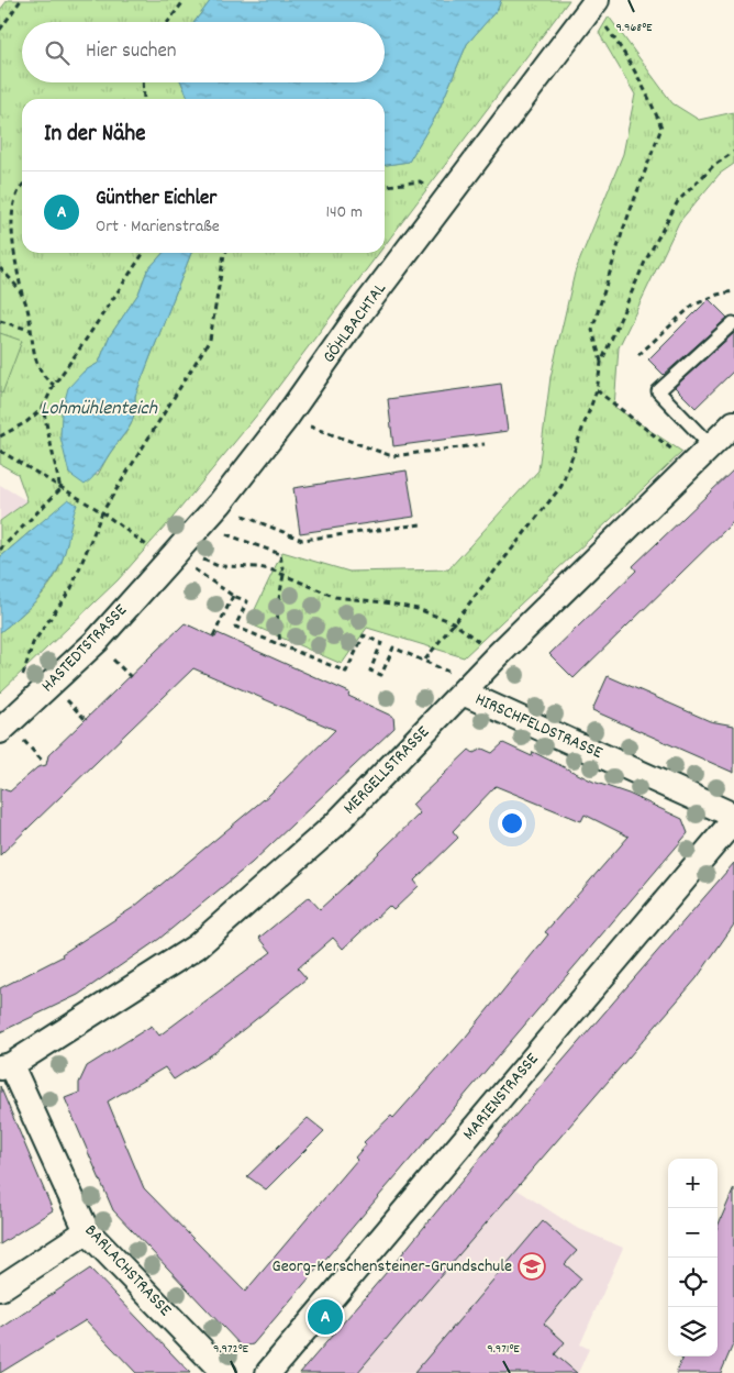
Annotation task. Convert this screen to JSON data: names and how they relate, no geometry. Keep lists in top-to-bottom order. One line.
{"streets":{"street":["GÖHLBACHTAL","HASTEDTSTRASSE","HIRSCHFELDSTRASSE","MERGELLSTRASSE","MARIENSTRASSE","BARLACHSTRASSE"]},"crossings":[["GÖHLBACHTAL","HASTEDTSTRASSE"],["HIRSCHFELDSTRASSE","MERGELLSTRASSE"],["MERGELLSTRASSE","BARLACHSTRASSE"]],"water":["Lohmühlenteich"],"places":{"school or university":["Georg-Kerschensteiner-Grundschule"]},"page":{"search":"Hier suchen","heading":"In der Nähe","list":[{"mark":"A","name":"Günther Eichler","note":"Ort · Marienstraße","value":"140 m"}],"map_buttons":["+","−"],"pins":"A"},"coordinates":["9.968°E","9.972°E","9.971°E"]}
